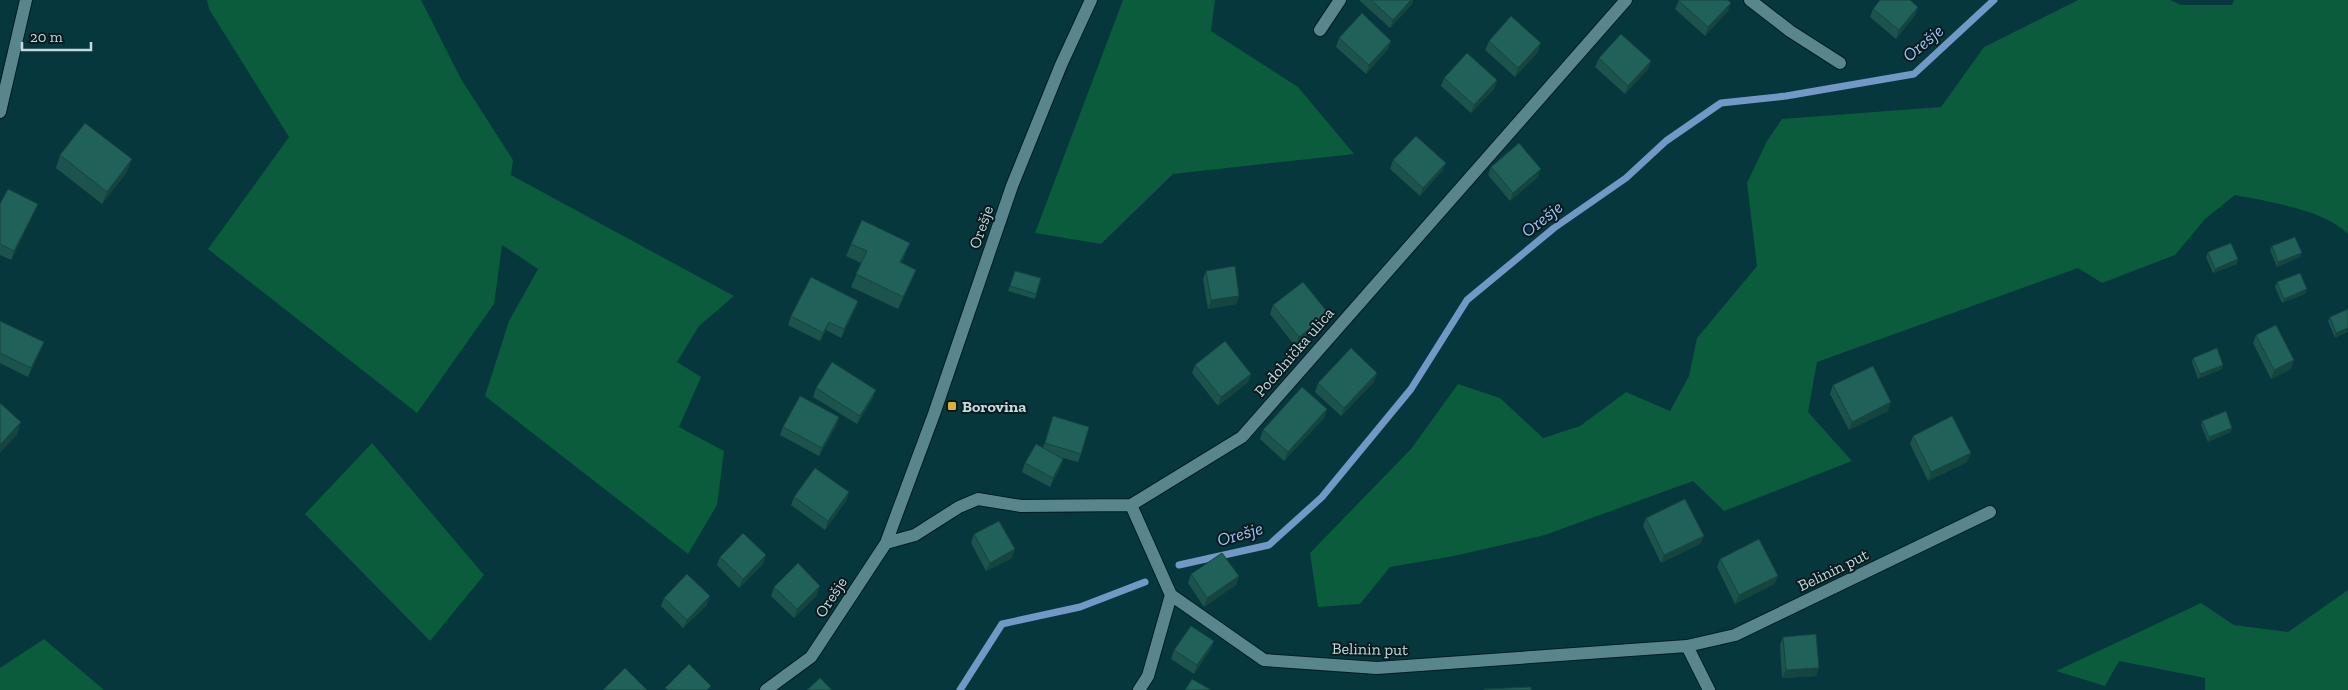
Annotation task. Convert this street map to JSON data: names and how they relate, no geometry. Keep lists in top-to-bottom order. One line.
{"streets":{"street":["Orešje","Podolnička ulica","Belinin put"]},"water":["Orešje"],"places":{"transit":["Borovina"]},"scale_bar":"20 m"}
